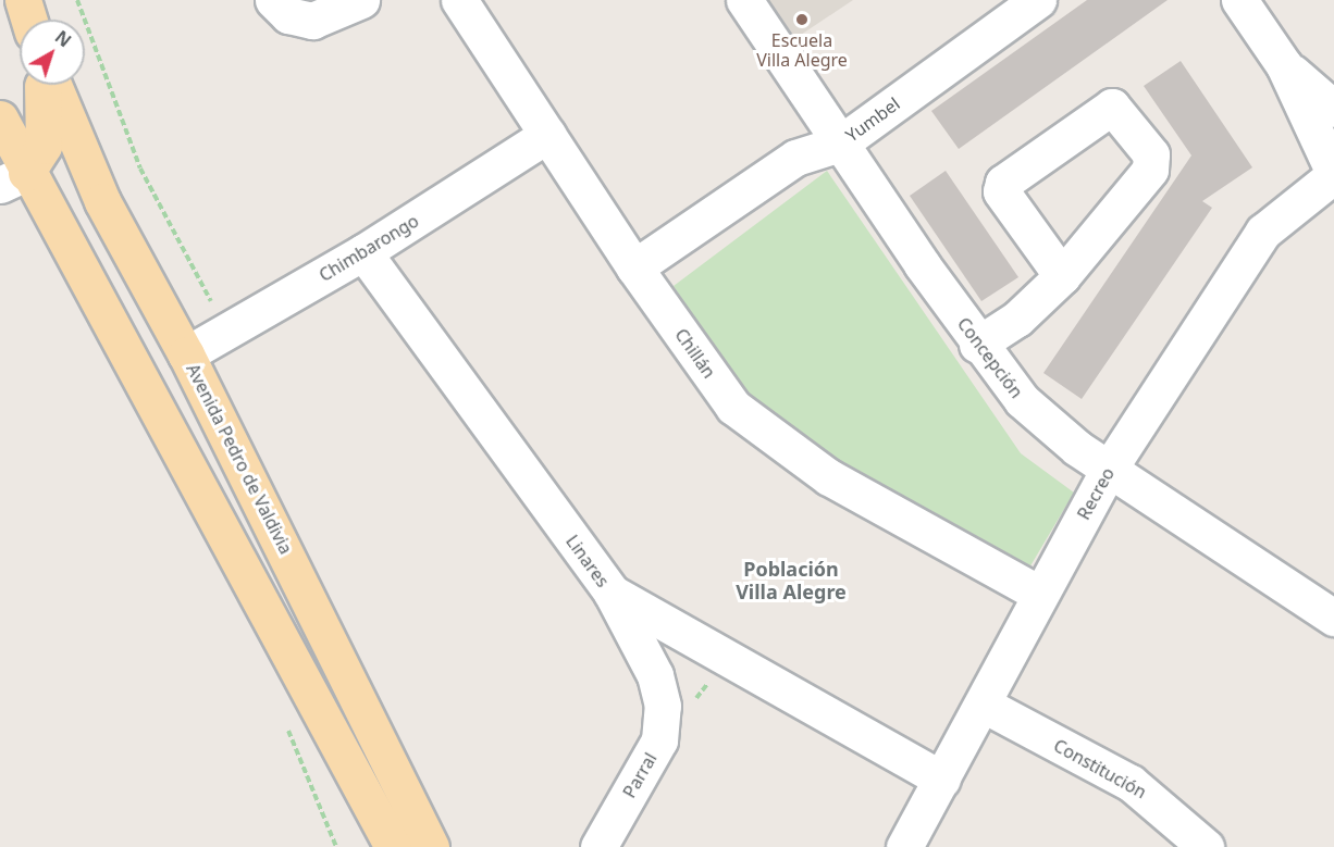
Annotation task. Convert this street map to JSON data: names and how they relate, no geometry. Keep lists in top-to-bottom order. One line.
{"streets":{"main road":["Avenida Pedro de Valdivia"],"street":["Yumbel","Chimbarongo","Chillán","Concepción","Recreo","Linares","Constitución","Parral"]},"crossings":[["Yumbel","Chillán"],["Yumbel","Concepción"],["Chimbarongo","Chillán"],["Chimbarongo","Avenida Pedro de Valdivia"],["Chimbarongo","Linares"],["Chillán","Recreo"],["Concepción","Recreo"],["Recreo","Linares"],["Recreo","Constitución"],["Linares","Parral"]],"districts":["Población Villa Alegre"],"places":["Escuela Villa Alegre"],"north":"top right"}
